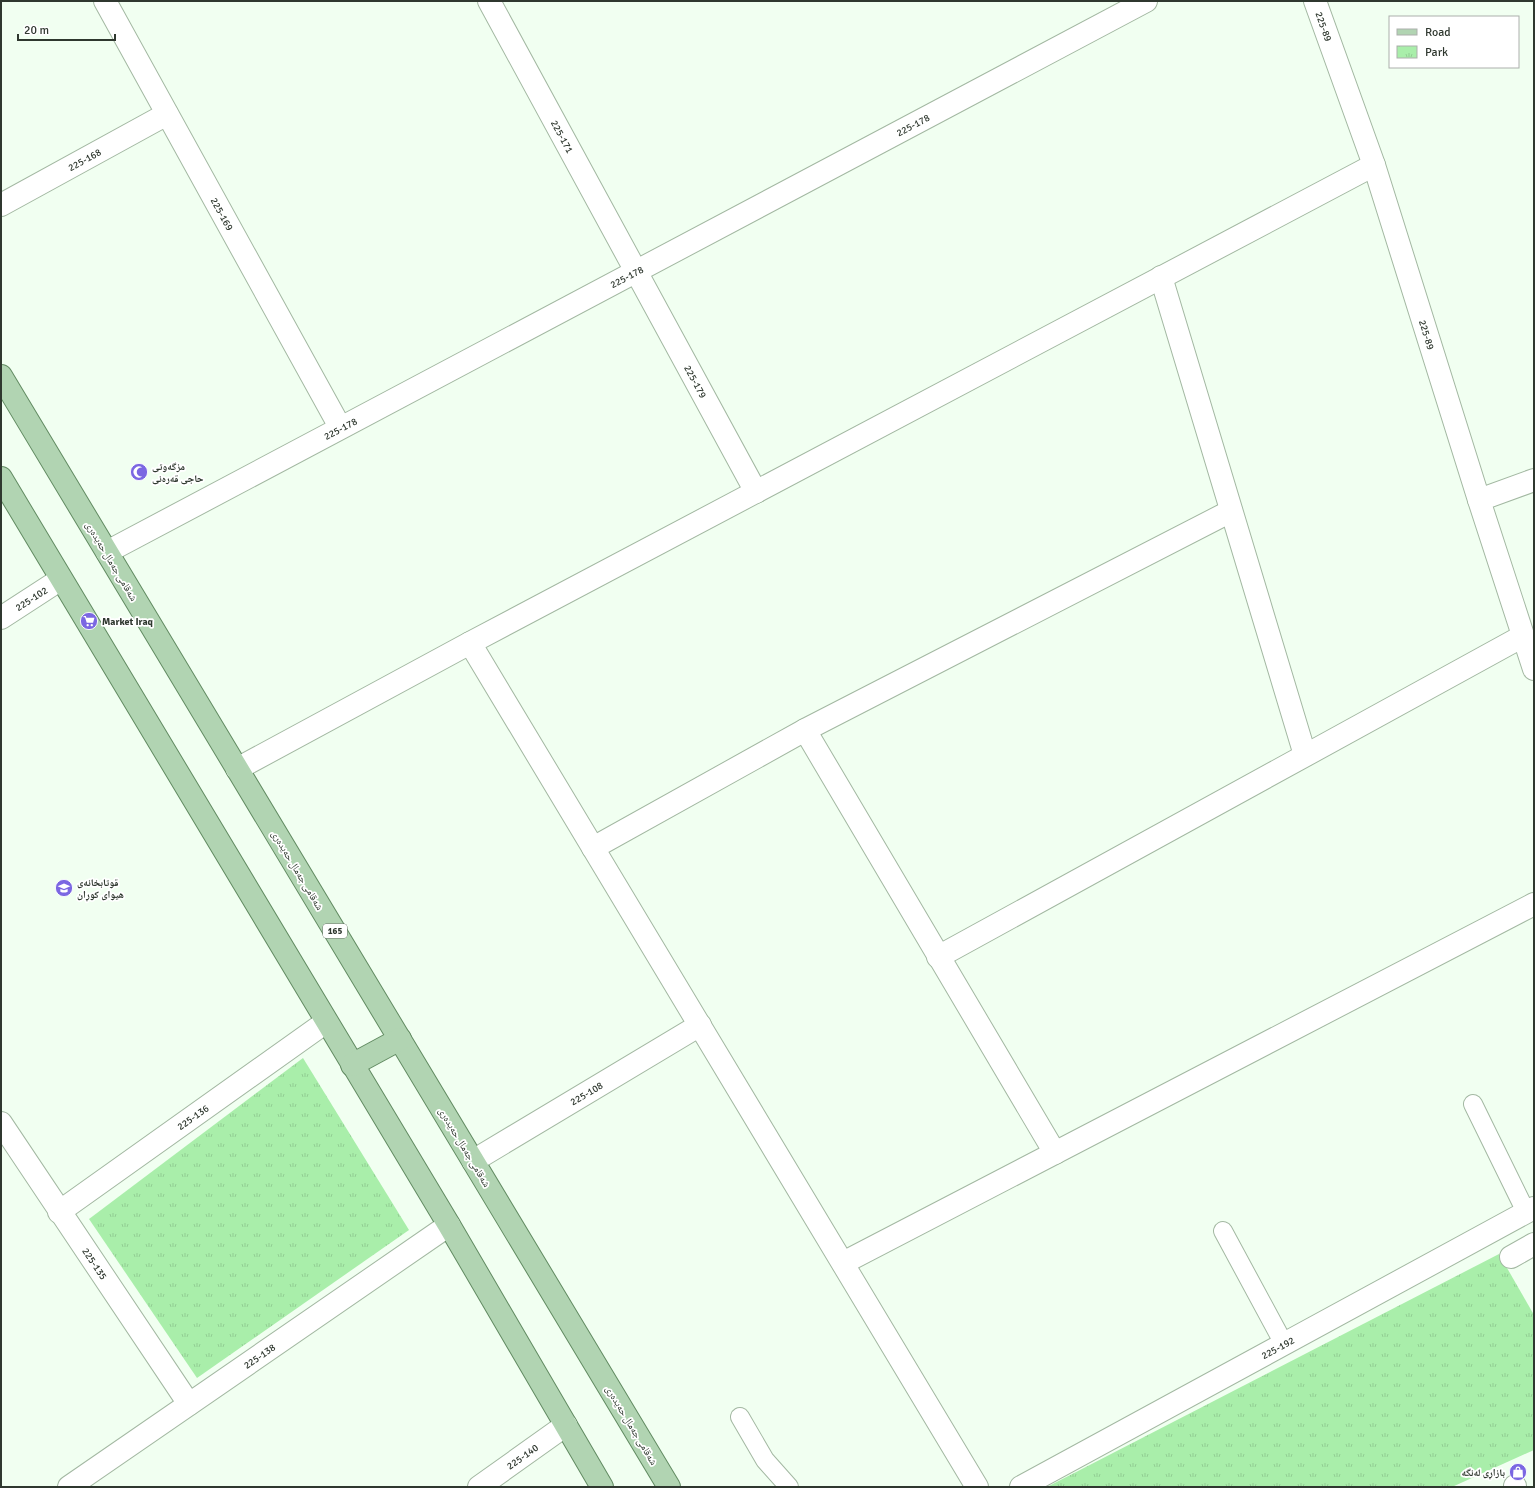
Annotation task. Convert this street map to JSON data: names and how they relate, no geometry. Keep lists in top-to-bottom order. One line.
{"streets":{"main road":["شەقامی جەمال حەیدەری","165"],"street":["225-89","225-178","225-171","225-168","225-169","225-179","225-102","225-108","225-136","225-135","225-192","225-138","225-140"]},"crossings":[["225-178","225-171"],["225-178","225-169"],["225-178","225-179"],["225-178","شەقامی جەمال حەیدەری"],["225-171","225-179"],["225-168","225-169"],["شەقامی جەمال حەیدەری","225-108"],["225-136","225-135"],["225-135","225-138"]],"places":{"mosque":["مزگەوتی حاجی قەرەنی"],"supermarket":["Market Iraq"],"school or university":["قوتابخانەی هیوای کوڕان"],"shop":["بازاڕی لەنگە"]},"legend":["Road","Park"],"scale_bar":"20 m"}
